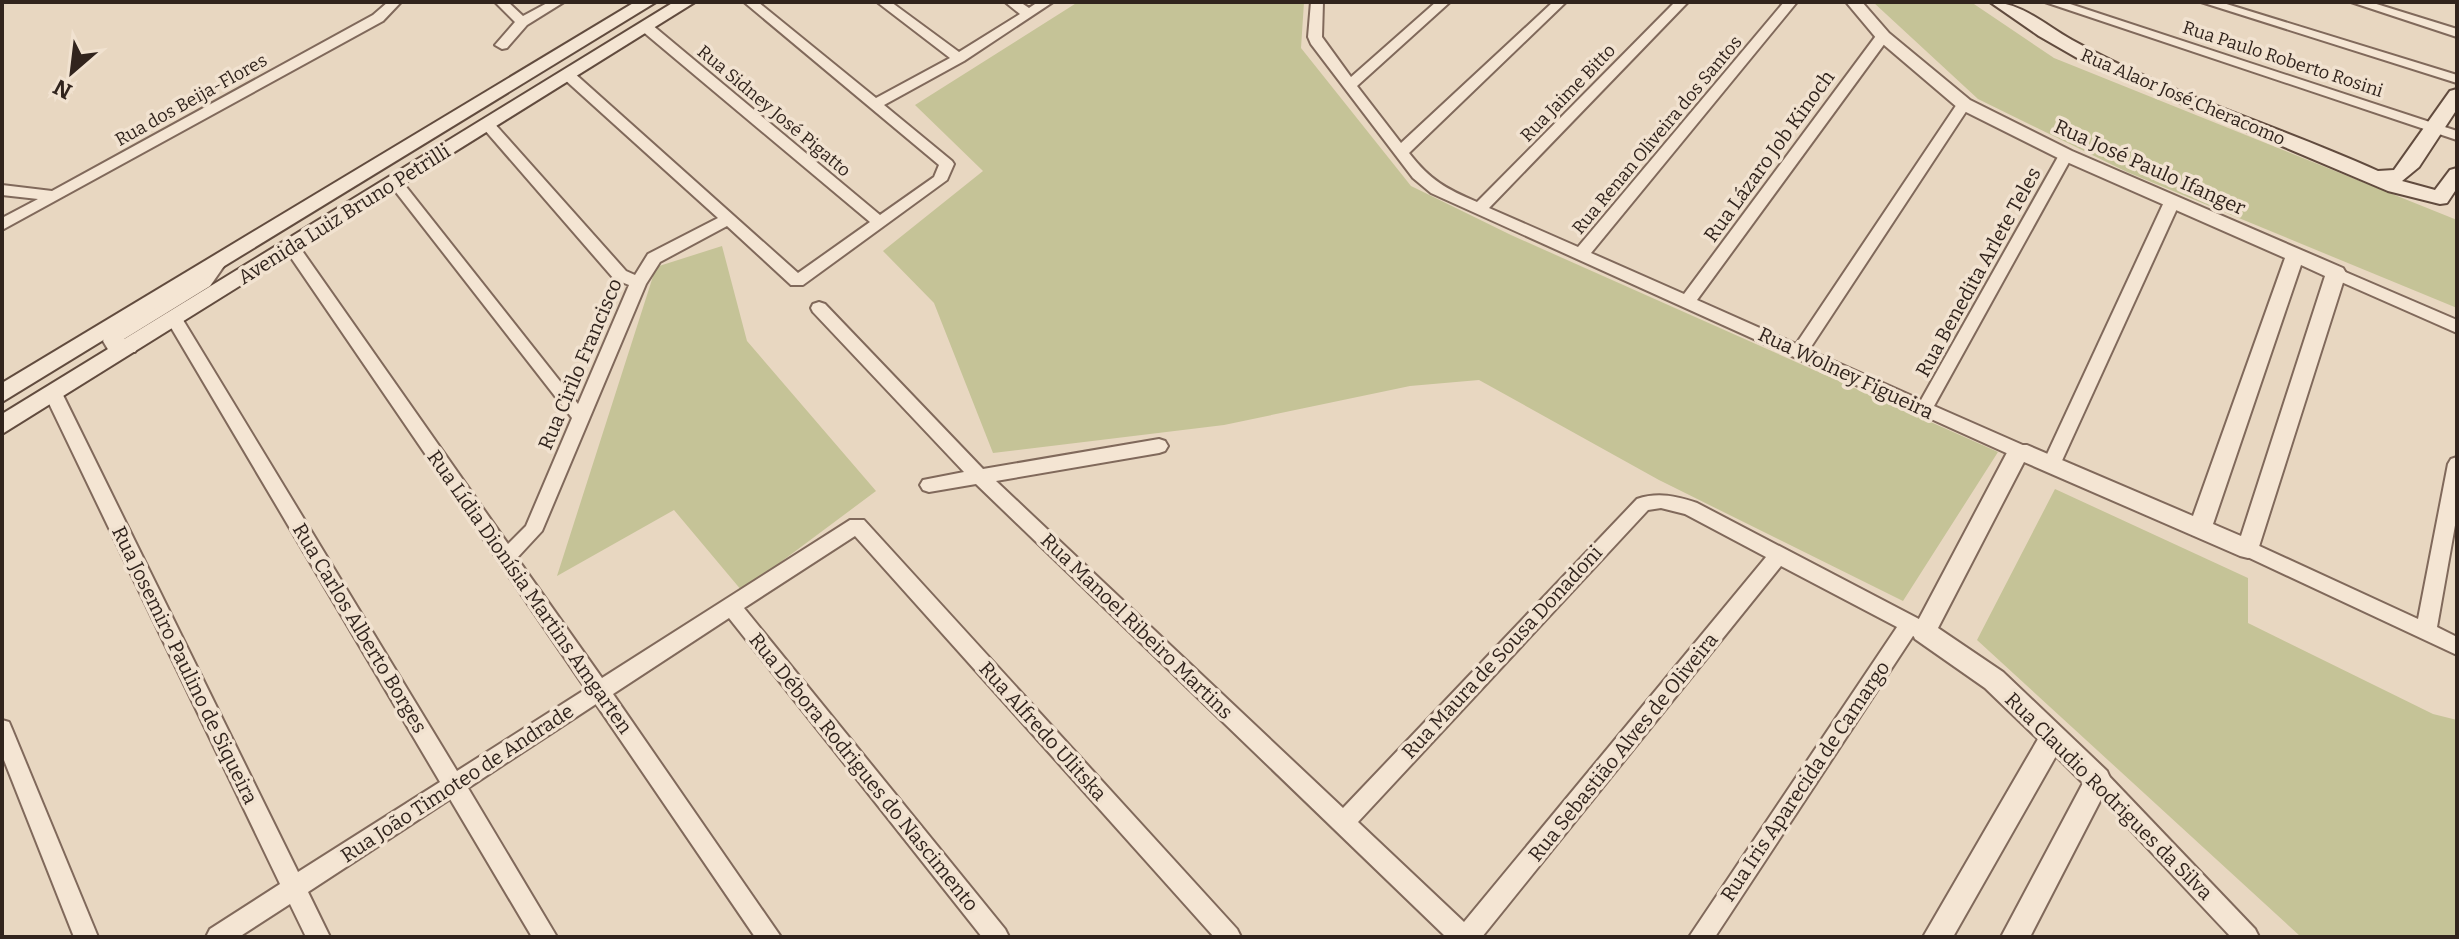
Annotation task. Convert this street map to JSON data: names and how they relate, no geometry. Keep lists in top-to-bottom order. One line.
{"streets":{"main road":["Rua Alaor José Cheracomo","Avenida Luiz Bruno Petrilli"],"street":["Rua Paulo Roberto Rosini","Rua Jaime Bitto","Rua dos Beija-Flores","Rua Sidney José Pigatto","Rua Renan Oliveira dos Santos","Rua Lázaro Job Kinoch","Rua José Paulo Ifanger","Rua Benedita Arlete Teles","Rua Cirilo Francisco","Rua Wolney Figueira","Rua Lídia Dionísia Martins Amgarten","Rua Manoel Ribeiro Martins","Rua Carlos Alberto Borges","Rua Maura de Sousa Donadoni","Rua Josemiro Paulino de Siqueira","Rua Alfredo Ulitska","Rua Sebastião Alves de Oliveira","Rua Débora Rodrigues do Nascimento","Rua Iris Aparecida de Camargo","Rua João Timoteo de Andrade","Rua Claudio Rodrigues da Silva"]},"crossings":[["Rua Jaime Bitto","Rua Wolney Figueira"],["Rua Sidney José Pigatto","Avenida Luiz Bruno Petrilli"],["Rua Renan Oliveira dos Santos","Rua Wolney Figueira"],["Rua Lázaro Job Kinoch","Rua José Paulo Ifanger"],["Rua Lázaro Job Kinoch","Rua Wolney Figueira"],["Rua José Paulo Ifanger","Rua Benedita Arlete Teles"],["Avenida Luiz Bruno Petrilli","Rua Lídia Dionísia Martins Amgarten"],["Avenida Luiz Bruno Petrilli","Rua Carlos Alberto Borges"],["Avenida Luiz Bruno Petrilli","Rua Josemiro Paulino de Siqueira"],["Rua Benedita Arlete Teles","Rua Wolney Figueira"],["Rua Cirilo Francisco","Rua Lídia Dionísia Martins Amgarten"],["Rua Wolney Figueira","Rua Iris Aparecida de Camargo"],["Rua Lídia Dionísia Martins Amgarten","Rua João Timoteo de Andrade"],["Rua Manoel Ribeiro Martins","Rua Maura de Sousa Donadoni"],["Rua Manoel Ribeiro Martins","Rua Sebastião Alves de Oliveira"],["Rua Carlos Alberto Borges","Rua João Timoteo de Andrade"],["Rua Maura de Sousa Donadoni","Rua Claudio Rodrigues da Silva"],["Rua Josemiro Paulino de Siqueira","Rua João Timoteo de Andrade"],["Rua Alfredo Ulitska","Rua João Timoteo de Andrade"],["Rua Sebastião Alves de Oliveira","Rua Claudio Rodrigues da Silva"],["Rua Débora Rodrigues do Nascimento","Rua João Timoteo de Andrade"],["Rua Iris Aparecida de Camargo","Rua Claudio Rodrigues da Silva"]],"north":"bottom left"}
